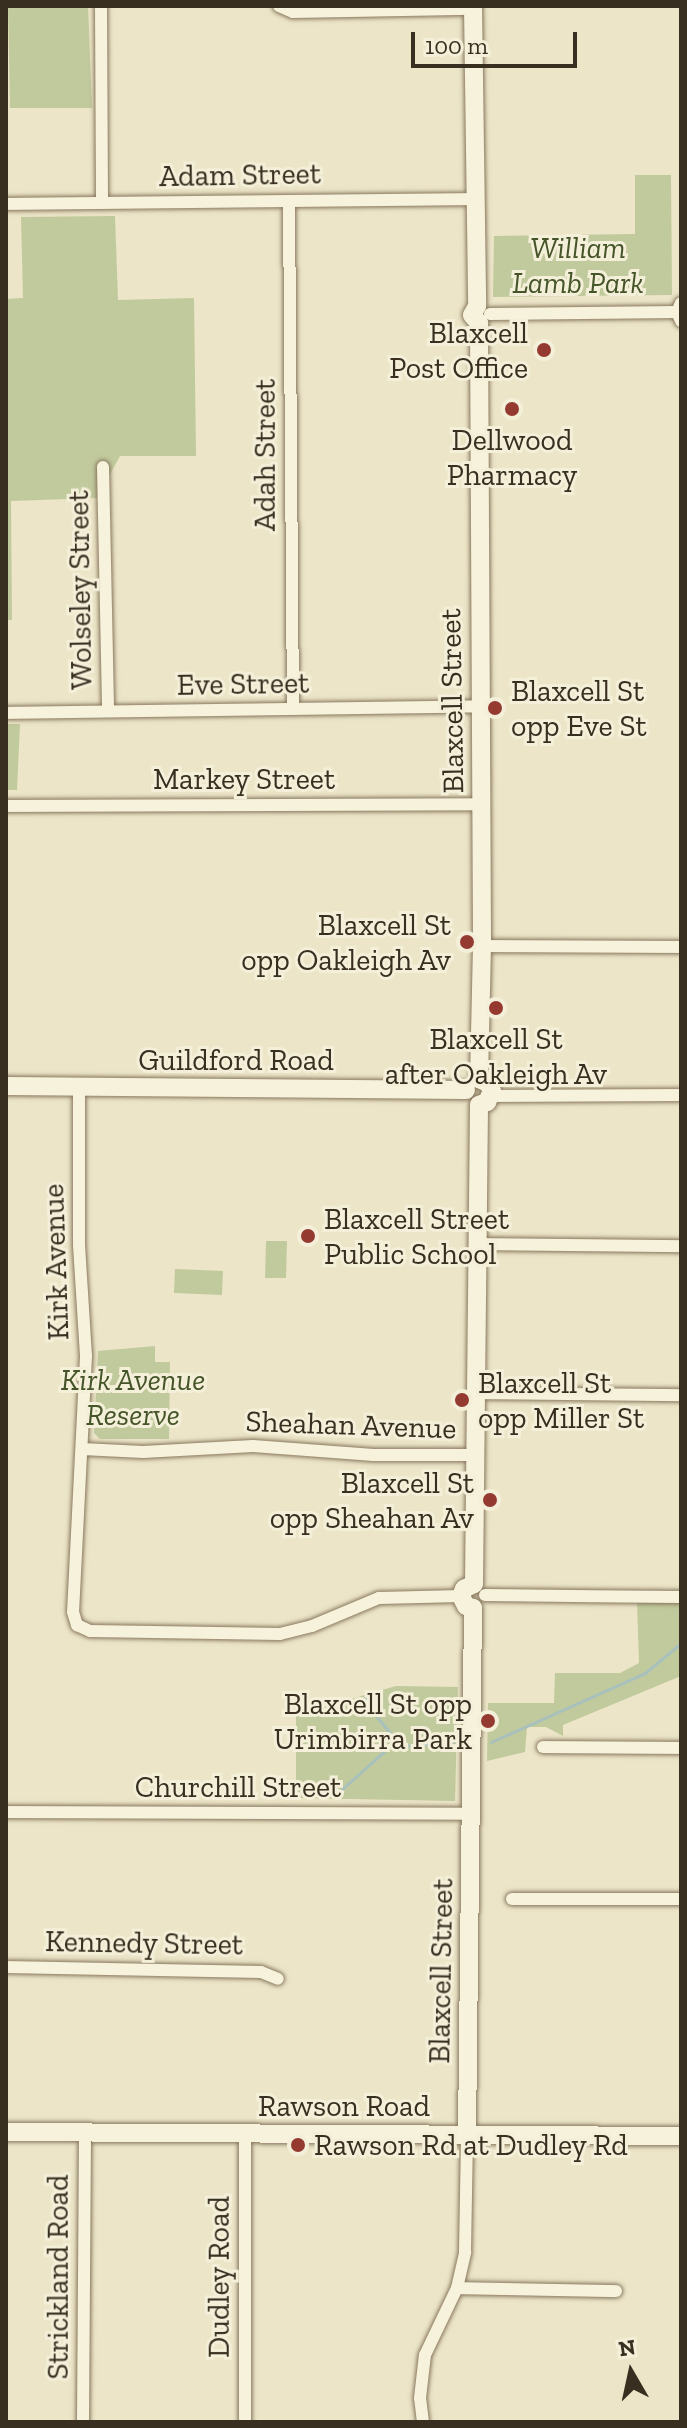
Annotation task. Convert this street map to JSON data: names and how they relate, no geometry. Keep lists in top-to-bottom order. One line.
{"streets":{"street":["Adam Street","Adah Street","Wolseley Street","Eve Street","Blaxcell Street","Markey Street","Guildford Road","Kirk Avenue","Sheahan Avenue","Churchill Street","Kennedy Street","Rawson Road","Strickland Road","Dudley Road"]},"crossings":[["Adam Street","Adah Street"],["Adam Street","Blaxcell Street"],["Adah Street","Eve Street"],["Wolseley Street","Eve Street"],["Eve Street","Blaxcell Street"],["Blaxcell Street","Markey Street"],["Blaxcell Street","Guildford Road"],["Blaxcell Street","Kirk Avenue"],["Blaxcell Street","Sheahan Avenue"],["Blaxcell Street","Churchill Street"],["Blaxcell Street","Rawson Road"],["Guildford Road","Kirk Avenue"],["Kirk Avenue","Sheahan Avenue"],["Rawson Road","Strickland Road"],["Rawson Road","Dudley Road"]],"parks":["William Lamb Park","Kirk Avenue Reserve"],"places":["Blaxcell Post Office","Dellwood Pharmacy","Blaxcell St opp Eve St","Blaxcell St opp Oakleigh Av","Blaxcell St after Oakleigh Av","Blaxcell Street Public School","Blaxcell St opp Miller St","Blaxcell St opp Sheahan Av","Blaxcell St opp Urimbirra Park","Rawson Rd at Dudley Rd"],"scale_bar":"100 m","north":"top"}
